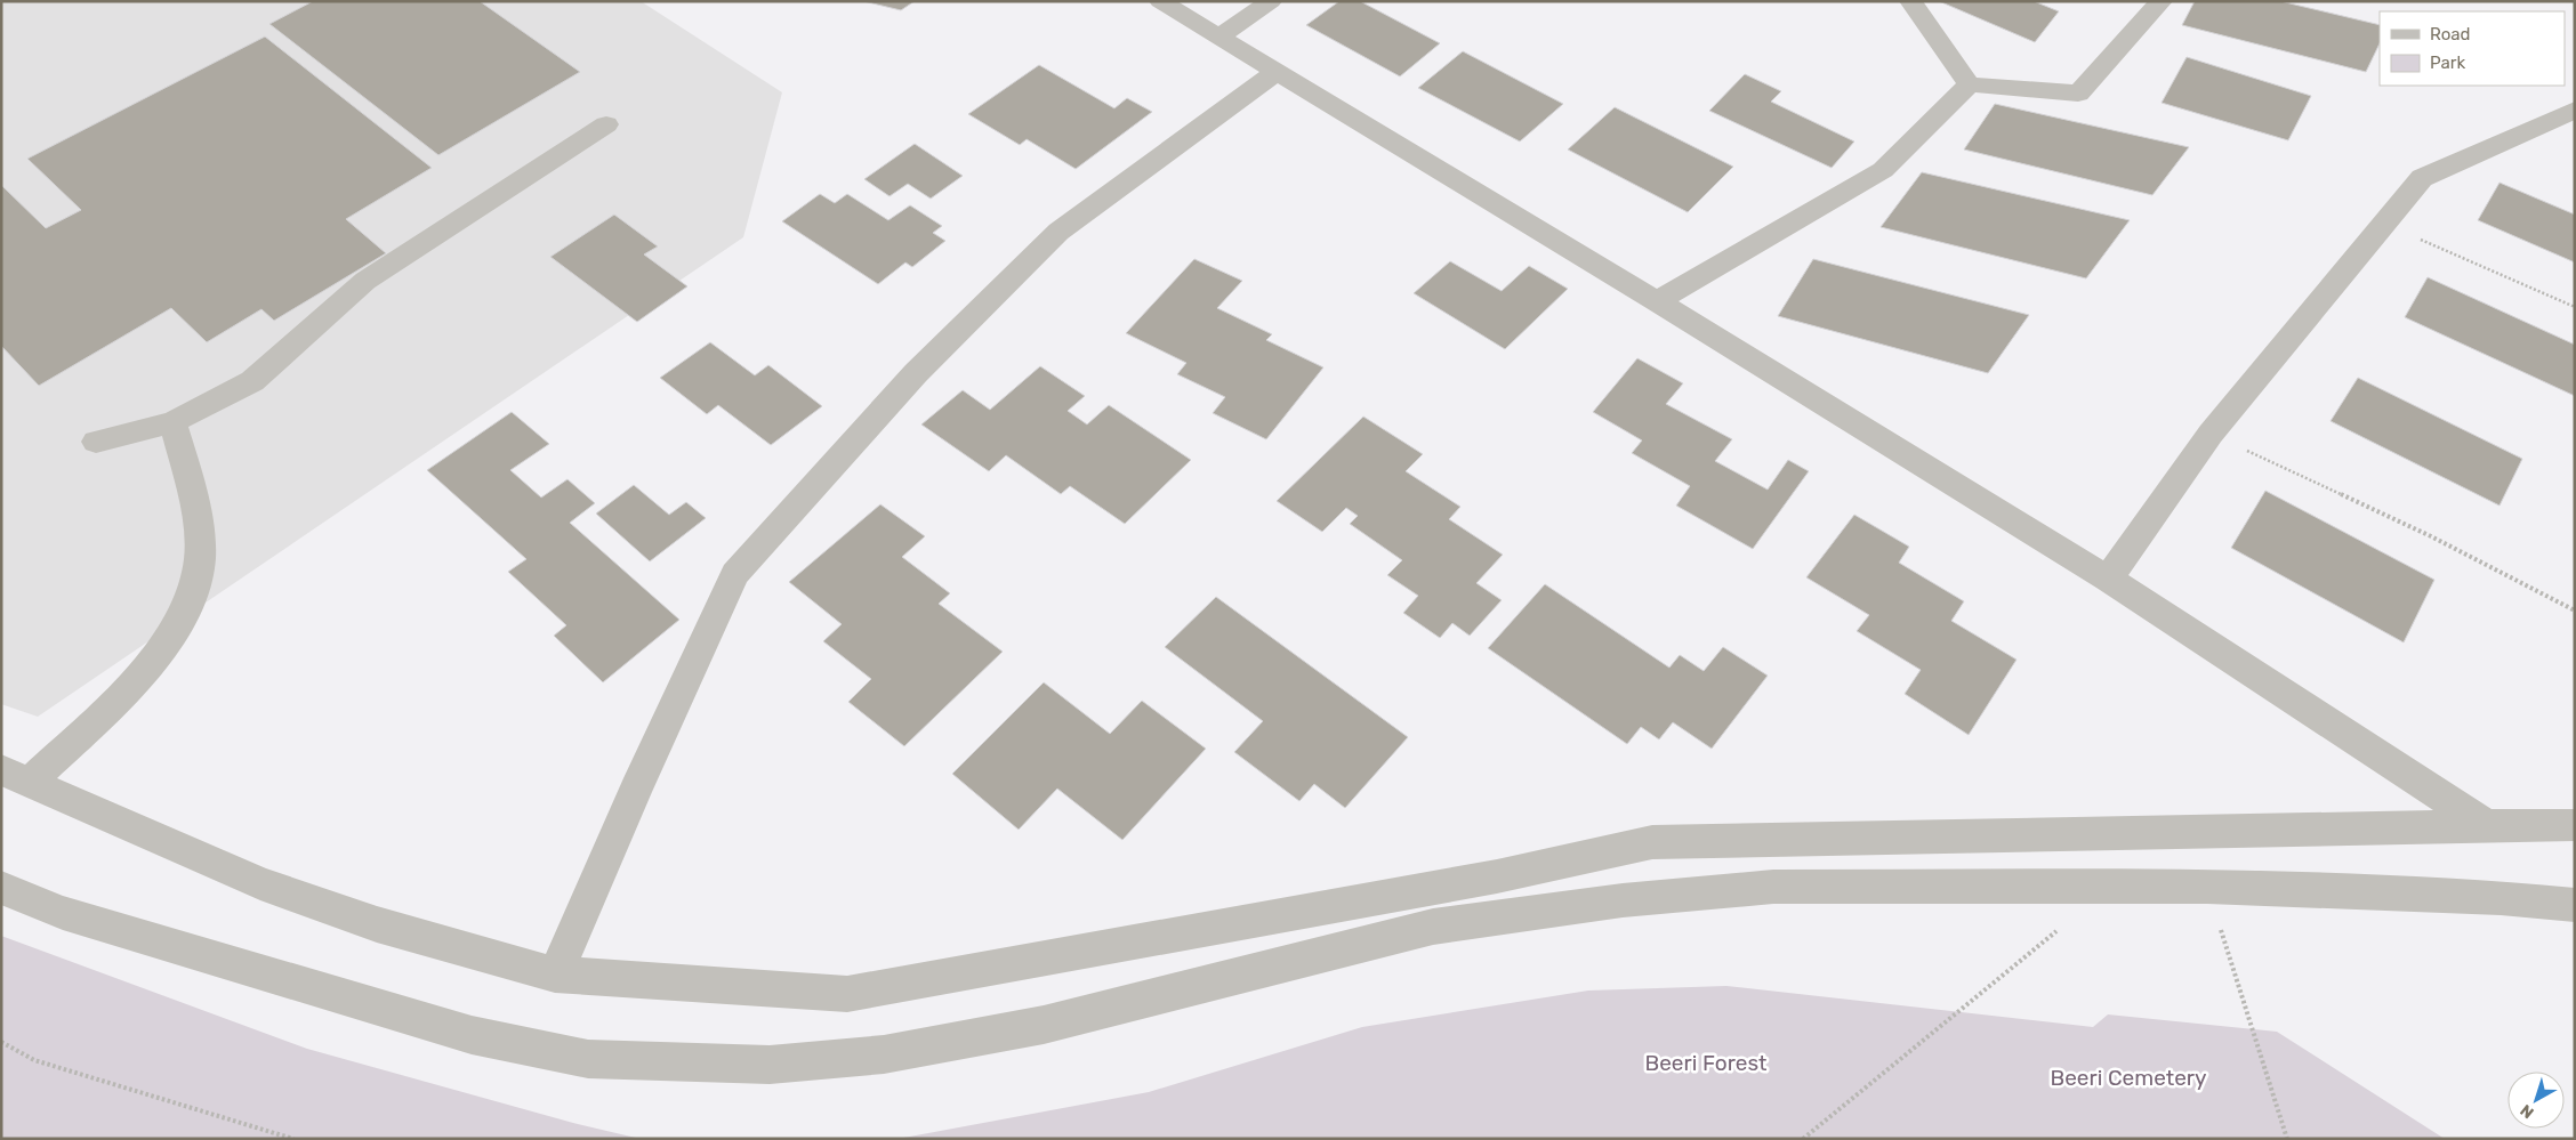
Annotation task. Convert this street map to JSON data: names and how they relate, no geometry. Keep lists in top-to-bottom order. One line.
{"parks":["Beeri Forest","Beeri Cemetery"],"legend":["Road","Park"],"north":"bottom left"}
